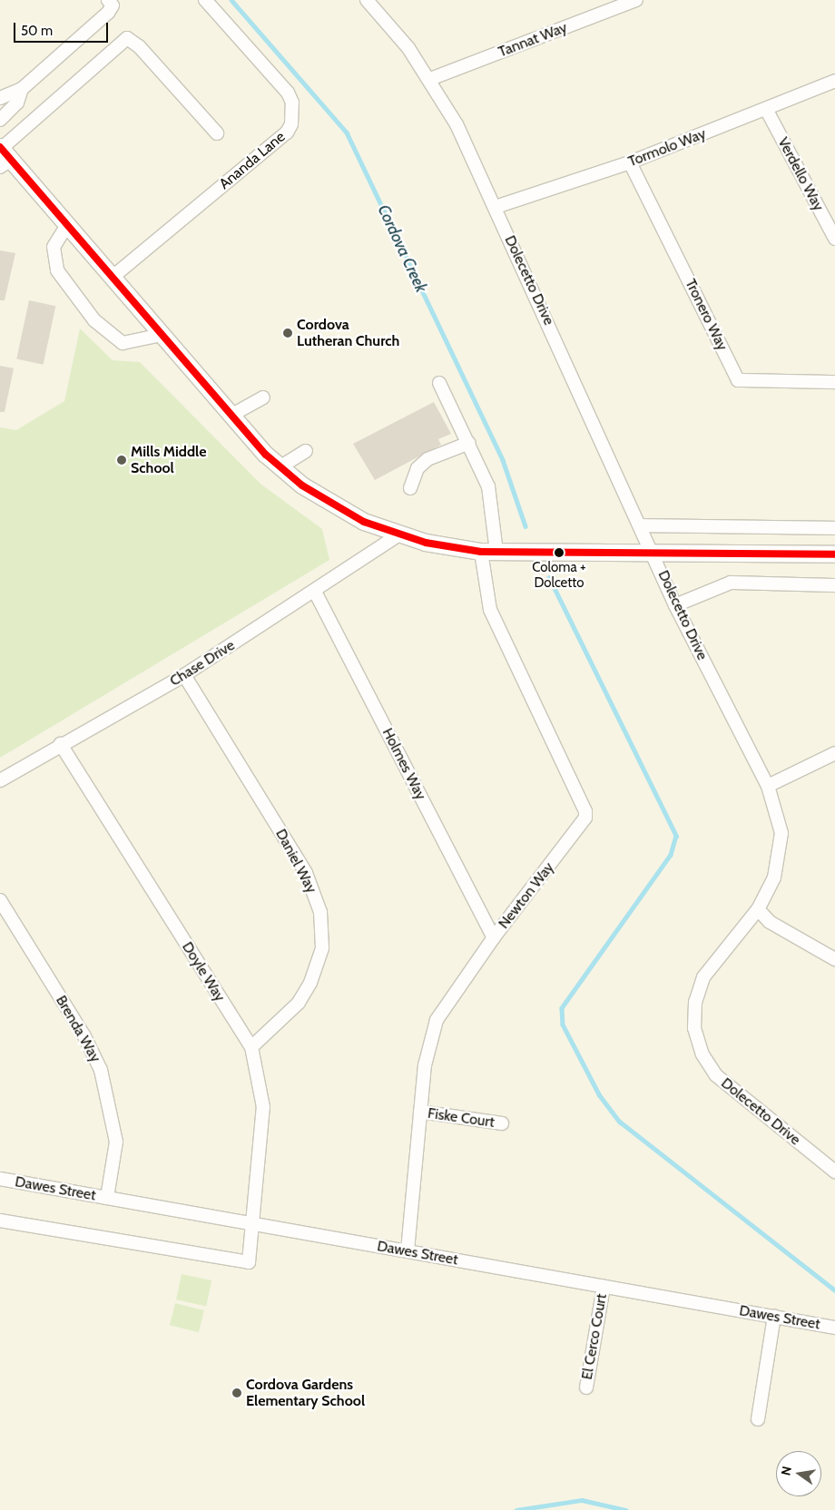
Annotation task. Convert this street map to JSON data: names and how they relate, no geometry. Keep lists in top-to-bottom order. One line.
{"streets":{"street":["Tannat Way","Tormolo Way","Ananda Lane","Verdello Way","Dolecetto Drive","Tronero Way","Chase Drive","Holmes Way","Daniel Way","Newton Way","Doyle Way","Brenda Way","Fiske Court","Dawes Street","El Cerco Court"]},"crossings":[["Tannat Way","Dolecetto Drive"],["Tormolo Way","Verdello Way"],["Tormolo Way","Dolecetto Drive"],["Tormolo Way","Tronero Way"],["Chase Drive","Holmes Way"],["Chase Drive","Daniel Way"],["Chase Drive","Doyle Way"],["Holmes Way","Newton Way"],["Daniel Way","Doyle Way"],["Newton Way","Fiske Court"],["Newton Way","Dawes Street"],["Doyle Way","Dawes Street"],["Brenda Way","Dawes Street"],["Dawes Street","El Cerco Court"]],"water":["Cordova Creek"],"places":["Cordova Lutheran Church","Mills Middle School","Coloma + Dolcetto","Cordova Gardens Elementary School"],"scale_bar":"50 m","north":"left"}
